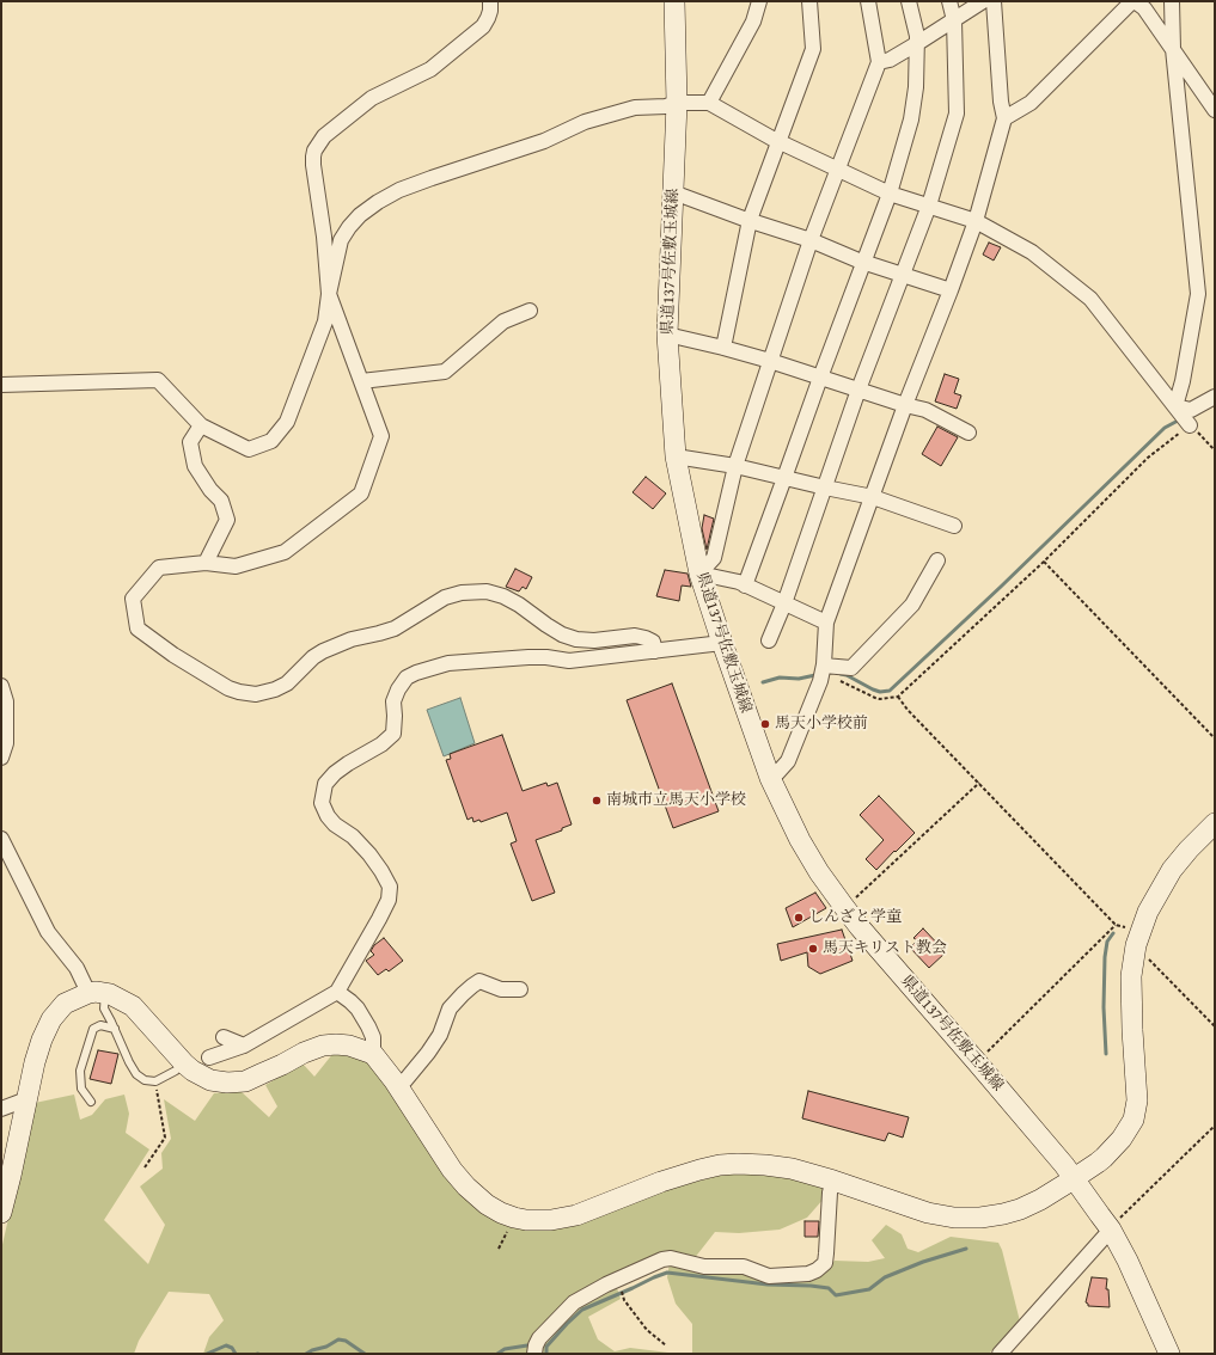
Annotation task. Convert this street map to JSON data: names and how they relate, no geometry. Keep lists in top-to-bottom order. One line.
{"streets":{"street":["県道137号佐敷玉城線"]},"places":["馬天小学校前","南城市立馬天小学校","しんざと学童","馬天キリスト教会"]}
